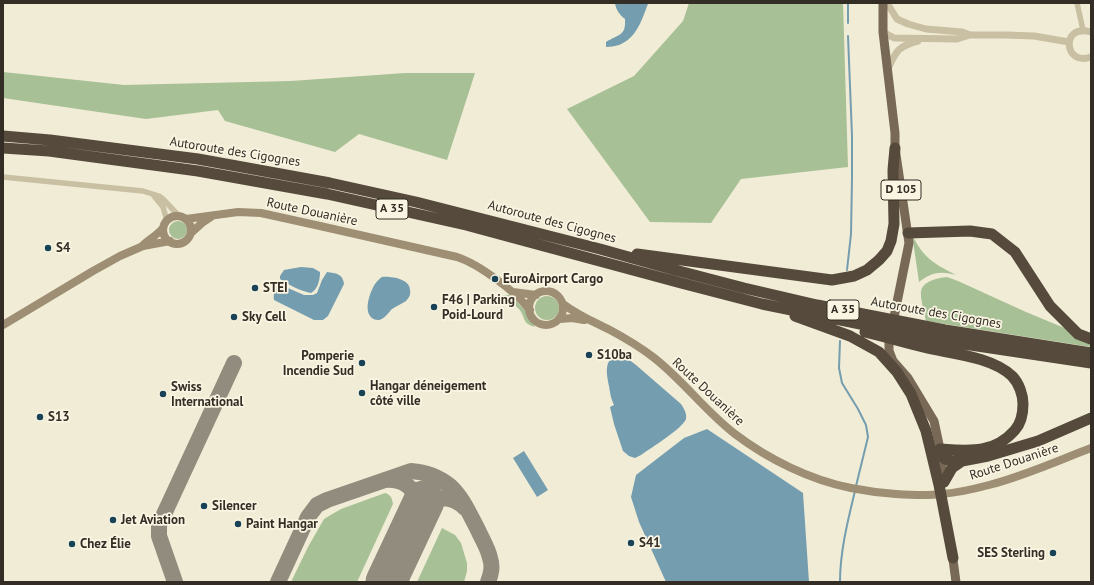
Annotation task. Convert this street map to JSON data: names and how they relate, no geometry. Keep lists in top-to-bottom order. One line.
{"streets":{"highway":["Autoroute des Cigognes","A 35"],"main road":["D 105","Route Douanière"]},"places":["S4","EuroAirport Cargo","STEI","F46 | Parking Poid-Lourd","Sky Cell","S10ba","Pomperie Incendie Sud","Hangar déneigement côté ville","Swiss International","S13","Silencer","Jet Aviation","Paint Hangar","S41","Chez Élie","SES Sterling"]}
